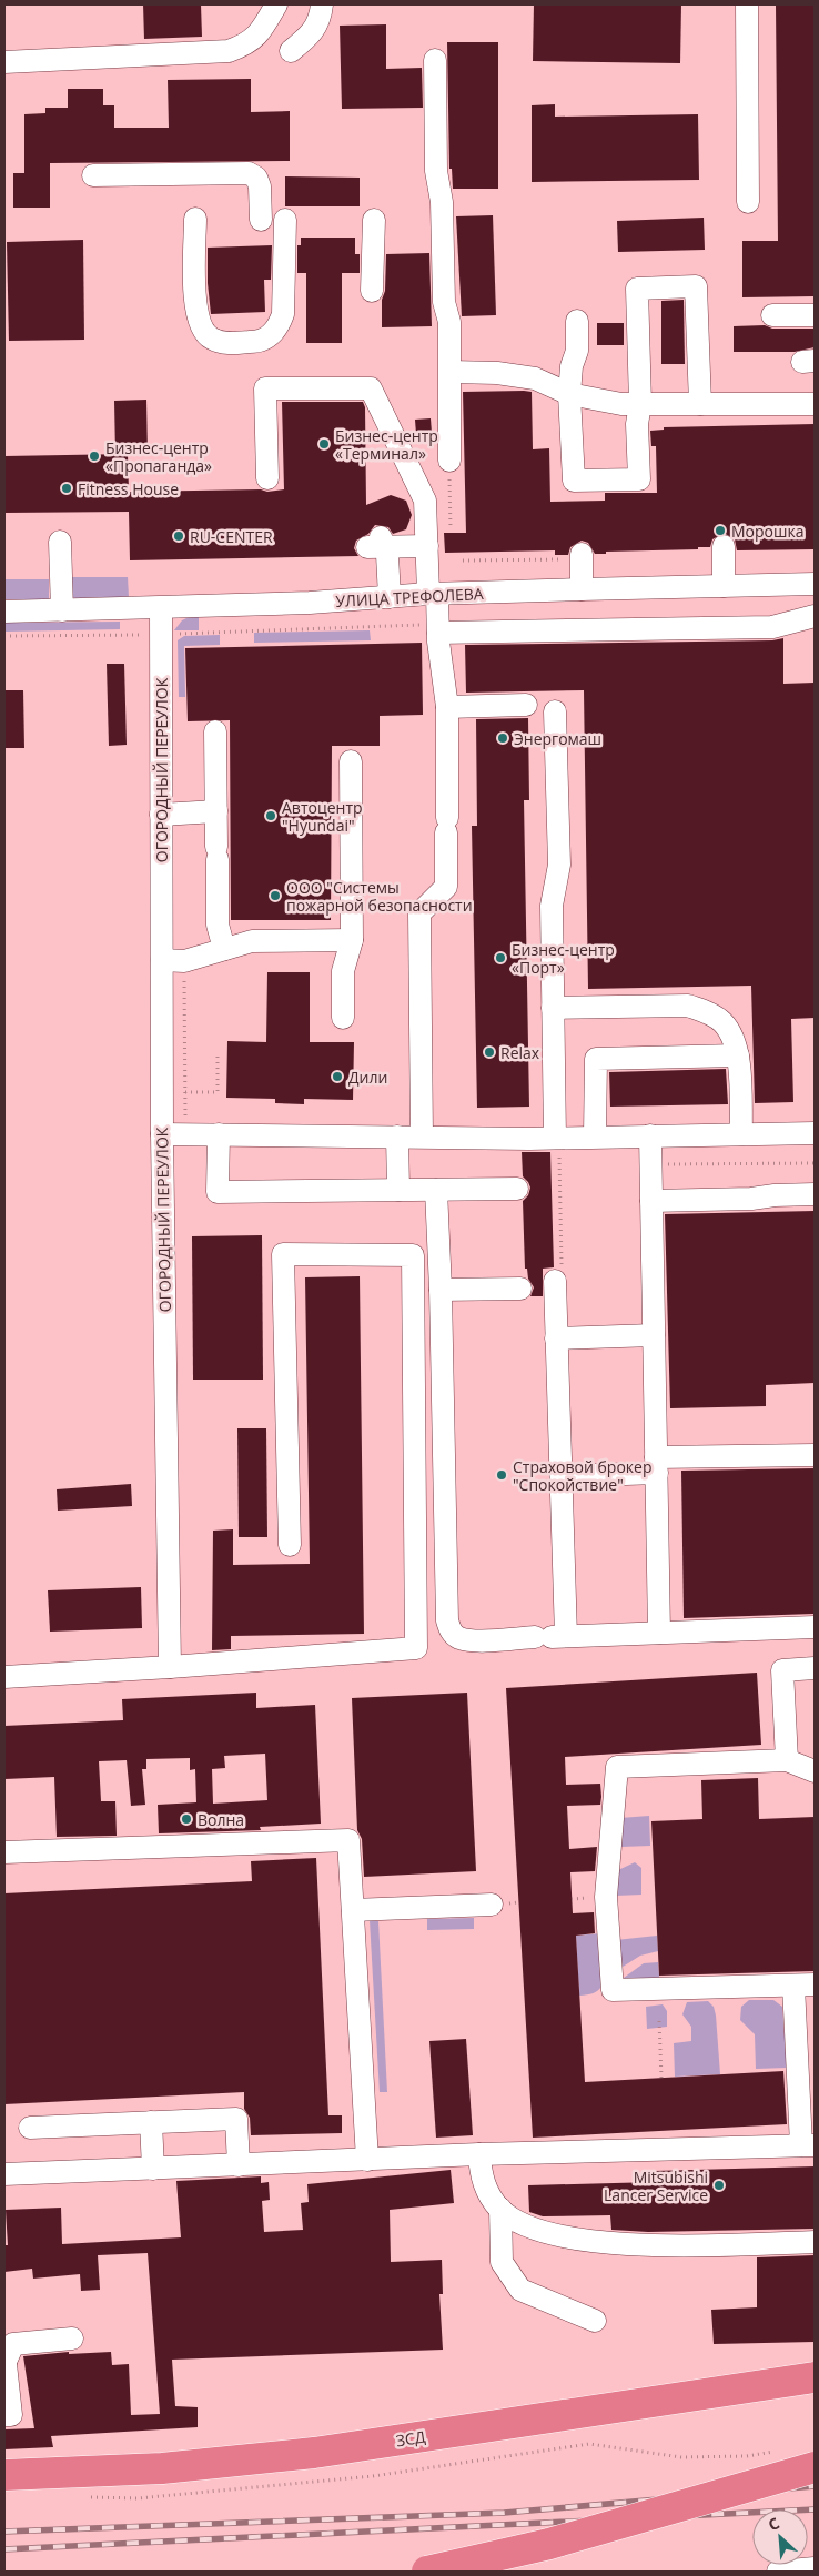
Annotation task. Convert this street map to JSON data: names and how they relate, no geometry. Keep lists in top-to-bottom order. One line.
{"streets":{"highway":["ЗСД"],"street":["УЛИЦА ТРЕФОЛЕВА","ОГОРОДНЫЙ ПЕРЕУЛОК"]},"crossings":[["УЛИЦА ТРЕФОЛЕВА","ОГОРОДНЫЙ ПЕРЕУЛОК"]],"places":["Бизнес-центр «Терминал»","Бизнес-центр «Пропаганда»","Fitness House","Морошка","RU-CENTER","Энергомаш","Автоцентр \"Hyundai\"","ООО \"Системы пожарной безопасности","Бизнес-центр «Порт»","Relax","Дили","Страховой брокер \"Спокойствие\"","Волна","Mitsubishi Lancer Service"],"north":"top left"}
